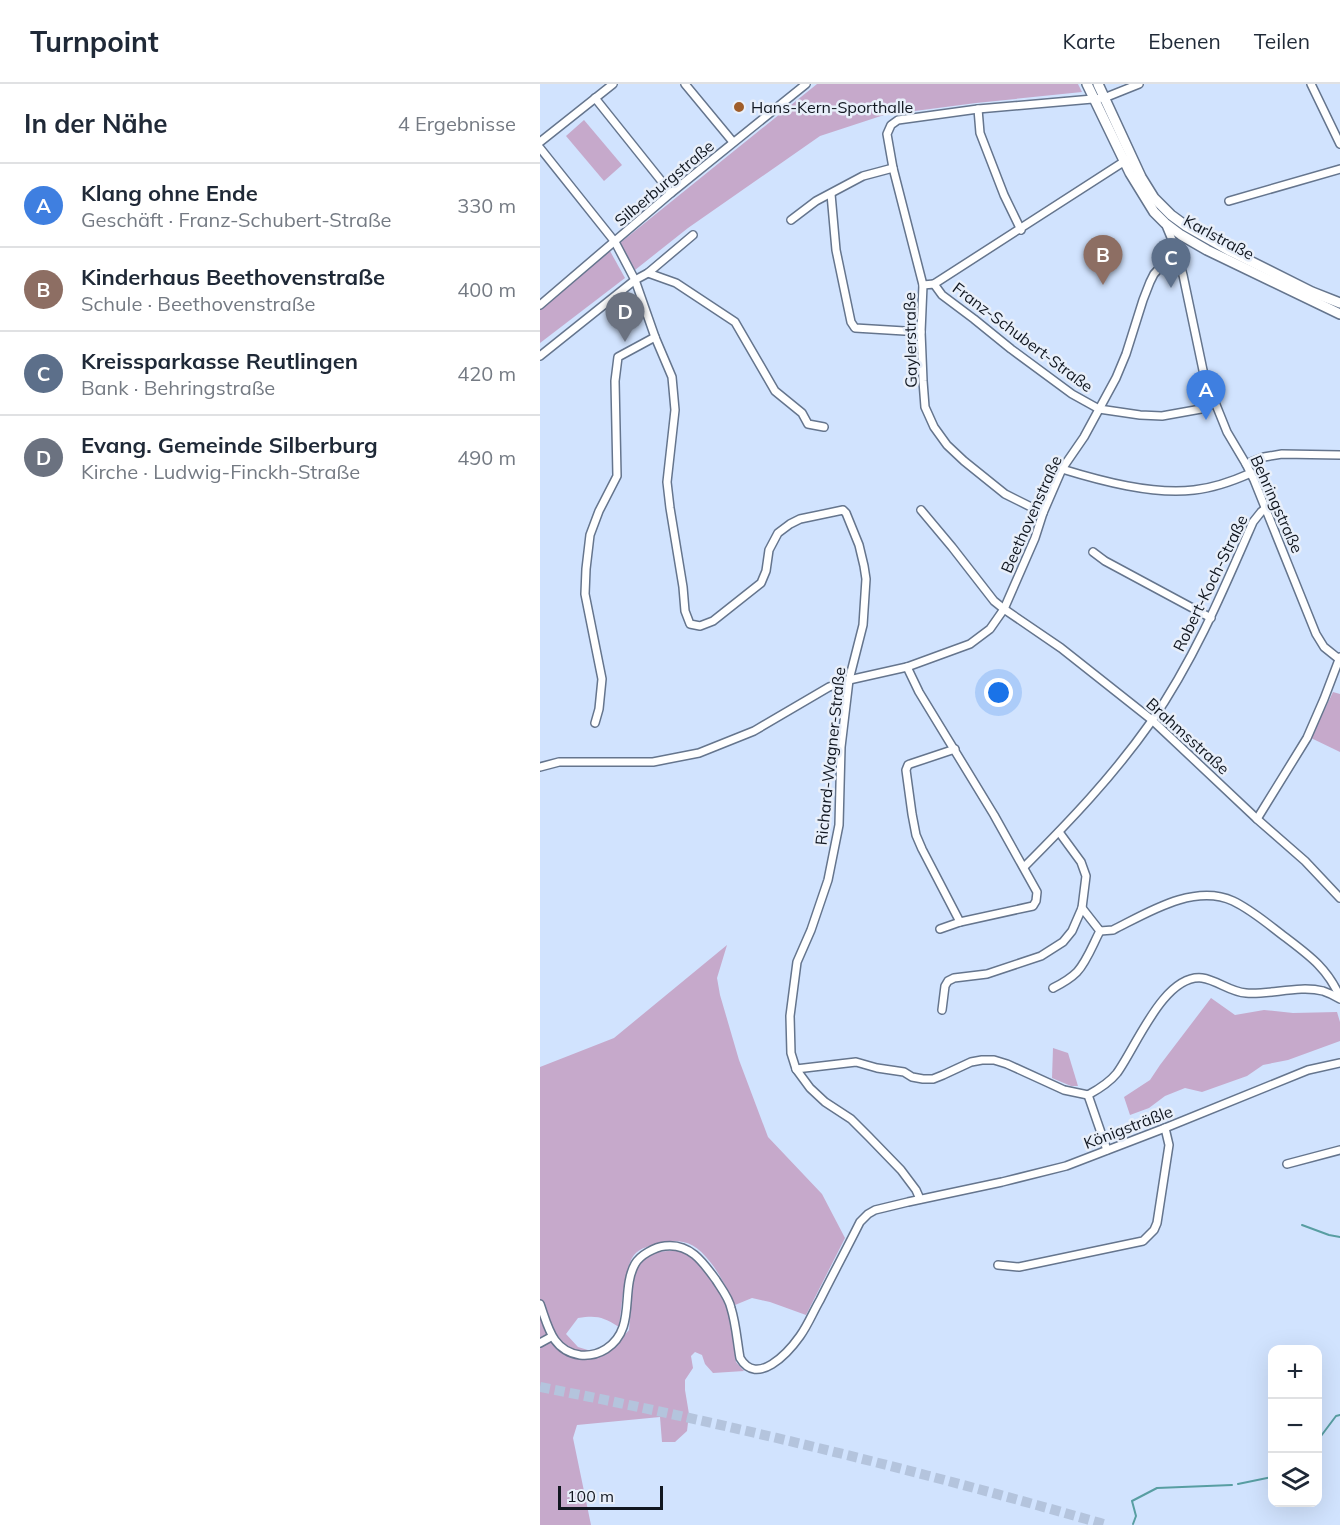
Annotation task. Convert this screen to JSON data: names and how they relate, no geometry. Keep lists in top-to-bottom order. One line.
{"streets":{"main road":["Karlstraße"],"street":["Silberburgstraße","Franz-Schubert-Straße","Gaylerstraße","Behringstraße","Beethovenstraße","Robert-Koch-Straße","Brahmsstraße","Richard-Wagner-Straße","Königsträßle"]},"crossings":[["Karlstraße","Behringstraße"],["Karlstraße","Beethovenstraße"],["Franz-Schubert-Straße","Gaylerstraße"],["Franz-Schubert-Straße","Behringstraße"],["Franz-Schubert-Straße","Beethovenstraße"],["Gaylerstraße","Beethovenstraße"],["Behringstraße","Beethovenstraße"],["Behringstraße","Robert-Koch-Straße"],["Beethovenstraße","Brahmsstraße"],["Beethovenstraße","Richard-Wagner-Straße"],["Robert-Koch-Straße","Brahmsstraße"],["Richard-Wagner-Straße","Königsträßle"]],"places":["Hans-Kern-Sporthalle"],"scale_bar":"100 m","page":{"header":"Turnpoint","nav":["Karte","Ebenen","Teilen"],"heading":["In der Nähe","4 Ergebnisse"],"list":[{"mark":"A","name":"Klang ohne Ende","note":"Geschäft · Franz-Schubert-Straße","value":"330 m"},{"mark":"B","name":"Kinderhaus Beethovenstraße","note":"Schule · Beethovenstraße","value":"400 m"},{"mark":"C","name":"Kreissparkasse Reutlingen","note":"Bank · Behringstraße","value":"420 m"},{"mark":"D","name":"Evang. Gemeinde Silberburg","note":"Kirche · Ludwig-Finckh-Straße","value":"490 m"}],"pins":["B","C","D","A"],"map_buttons":["+","−"],"scale":"100 m"}}
